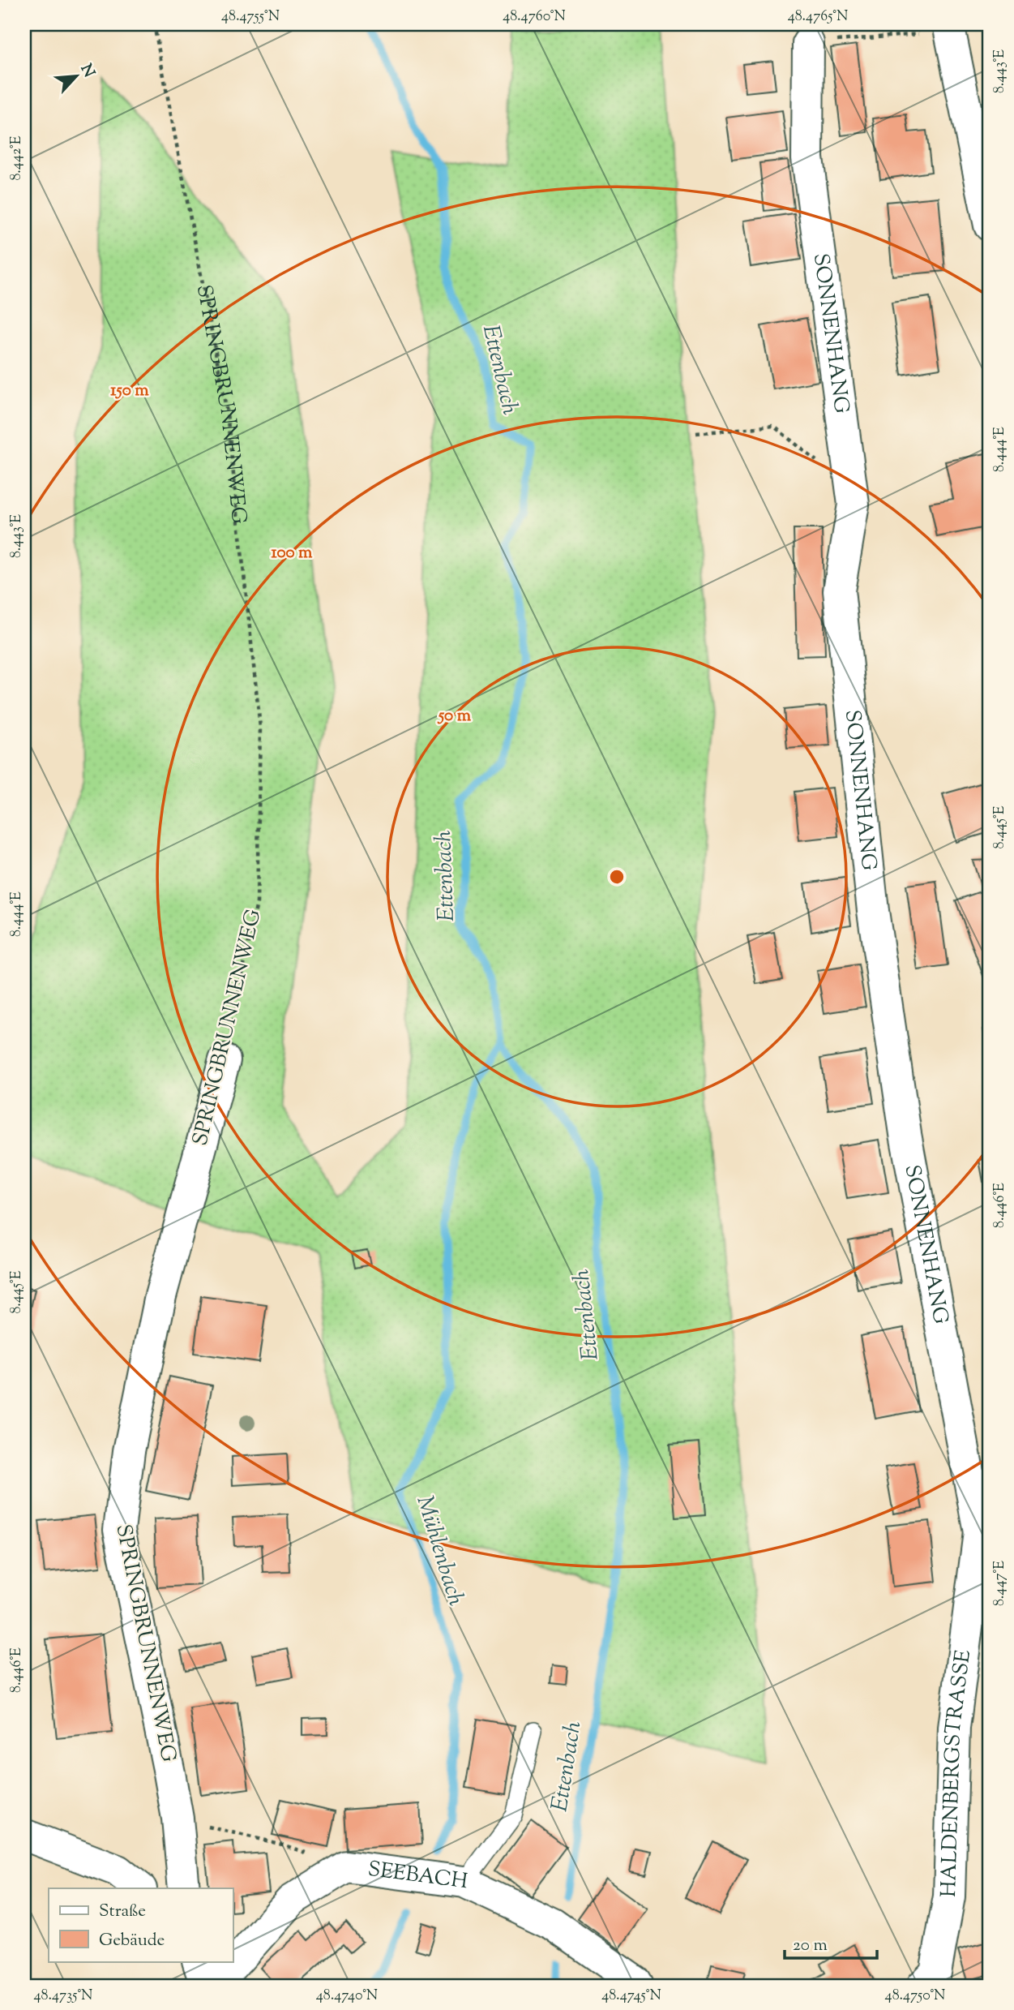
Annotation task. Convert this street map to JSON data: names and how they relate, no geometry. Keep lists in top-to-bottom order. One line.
{"streets":{"street":["SONNENHANG","SPRINGBRUNNENWEG","HALDENBERGSTRASSE","SEEBACH"]},"crossings":[["SONNENHANG","HALDENBERGSTRASSE"]],"water":["Ettenbach","Mühlenbach"],"legend":["Straße","Gebäude"],"scale_bar":"20 m","north":"top right","coordinates":["48.4755°N","48.4760°N","48.4765°N","8.443°E","8.442°E","8.444°E","8.445°E","8.446°E","8.447°E","48.4735°N","48.4740°N","48.4745°N","48.4750°N"],"rings":["150 m","100 m","50 m"]}
